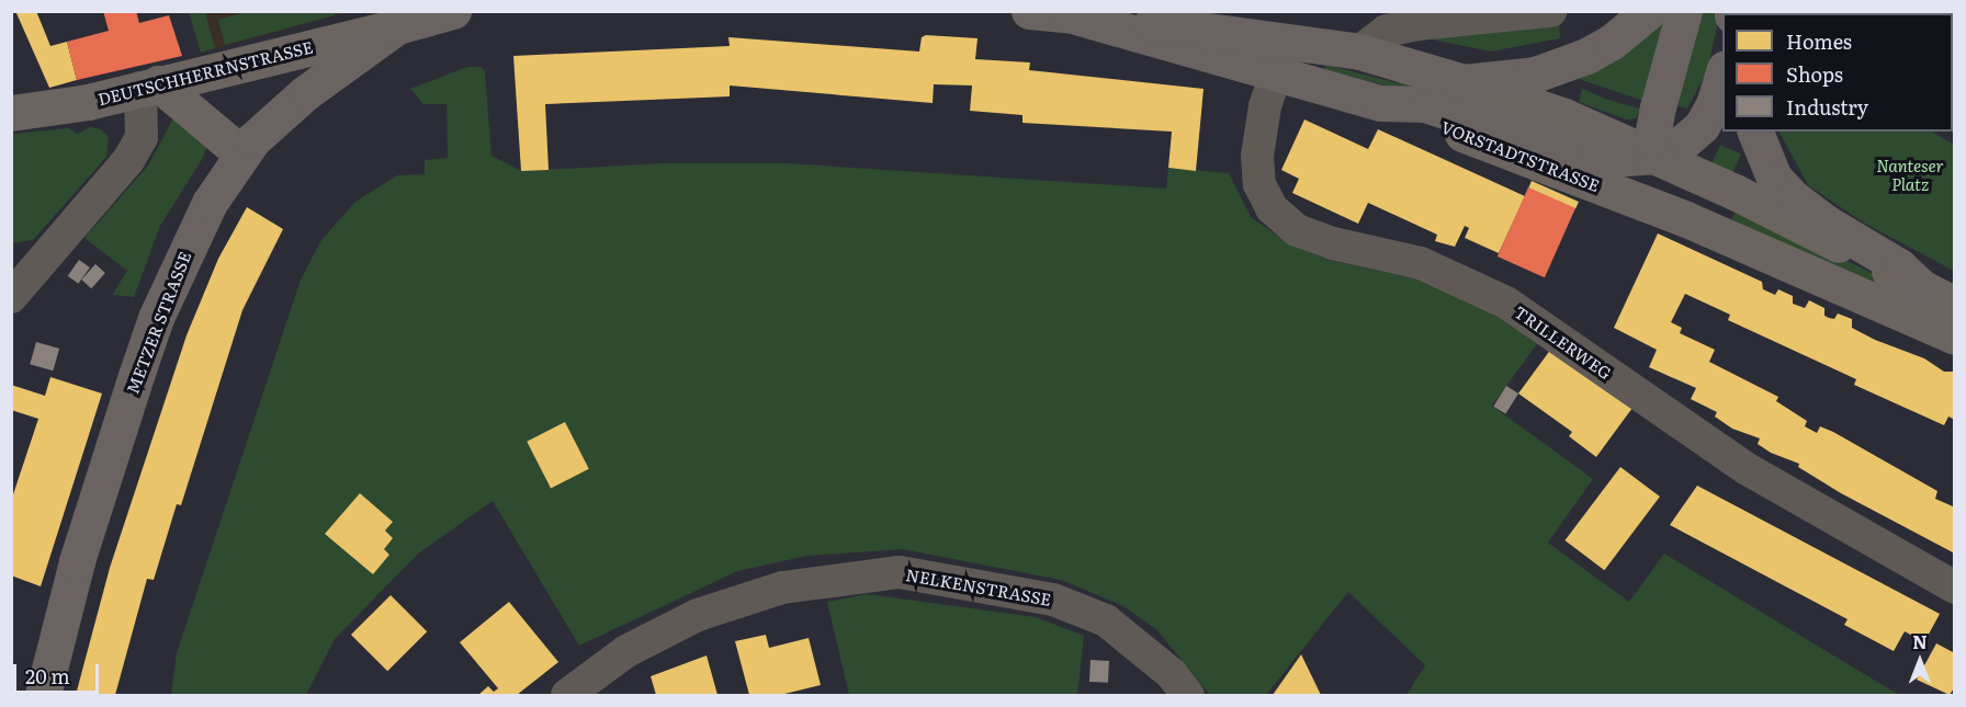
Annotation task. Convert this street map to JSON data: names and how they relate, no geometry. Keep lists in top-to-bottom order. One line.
{"streets":{"main road":["DEUTSCHHERRNSTRASSE","VORSTADTSTRASSE","METZER STRASSE"],"street":["TRILLERWEG","NELKENSTRASSE"]},"crossings":[["DEUTSCHHERRNSTRASSE","METZER STRASSE"],["VORSTADTSTRASSE","TRILLERWEG"]],"parks":["Nanteser Platz"],"legend":["Homes","Shops","Industry"],"scale_bar":"20 m","north":"top"}
